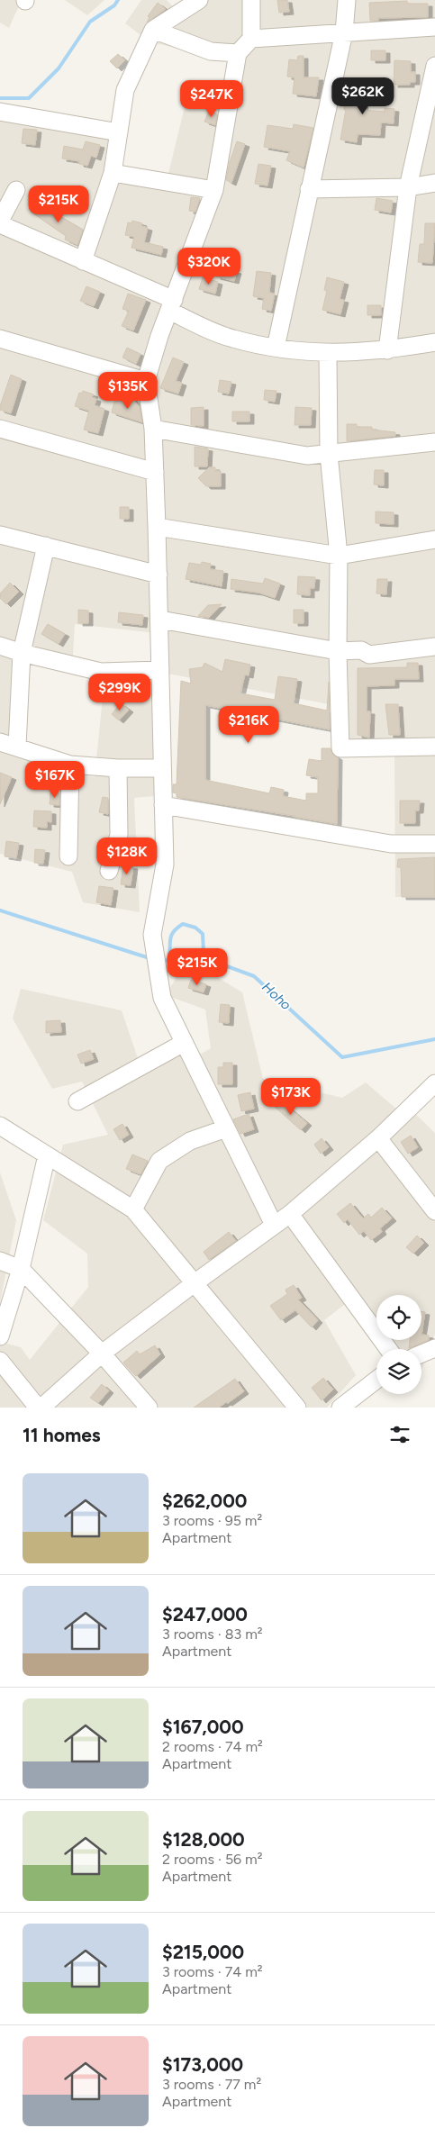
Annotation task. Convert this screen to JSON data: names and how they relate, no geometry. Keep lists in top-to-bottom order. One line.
{"water":["Hoho"],"page":{"price":["$262K","$247K","$215K","$320K","$135K","$299K","$216K","$167K","$128K","$215K","$173K"],"heading":"11 homes","list":[{"name":"$262,000","note":"3 rooms · 95 m² · Apartment"},{"name":"$247,000","note":"3 rooms · 83 m² · Apartment"},{"name":"$167,000","note":"2 rooms · 74 m² · Apartment"},{"name":"$128,000","note":"2 rooms · 56 m² · Apartment"},{"name":"$215,000","note":"3 rooms · 74 m² · Apartment"},{"name":"$173,000","note":"3 rooms · 77 m² · Apartment"}]}}
